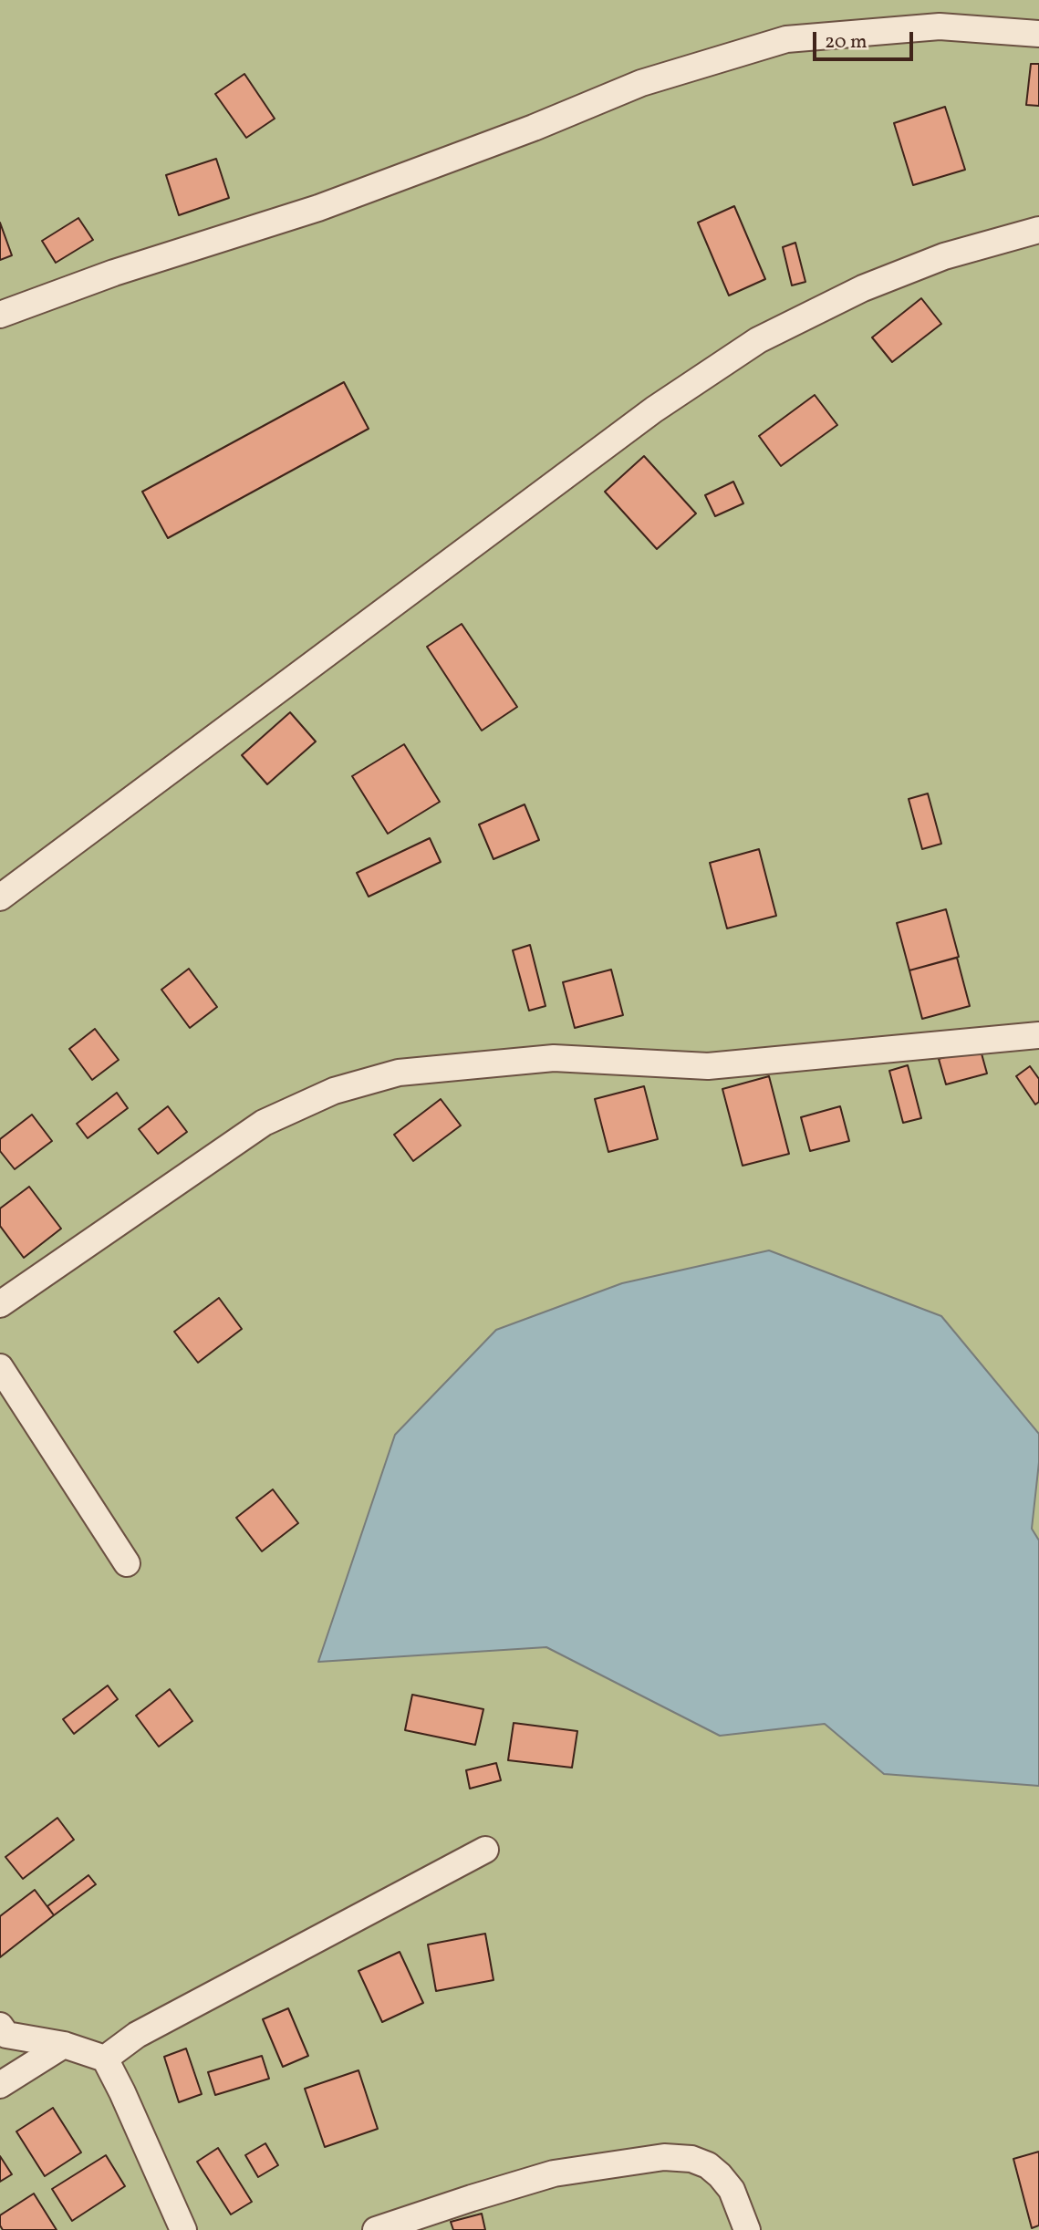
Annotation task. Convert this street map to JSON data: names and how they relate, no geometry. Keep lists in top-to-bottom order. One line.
{"scale_bar":"20 m"}
